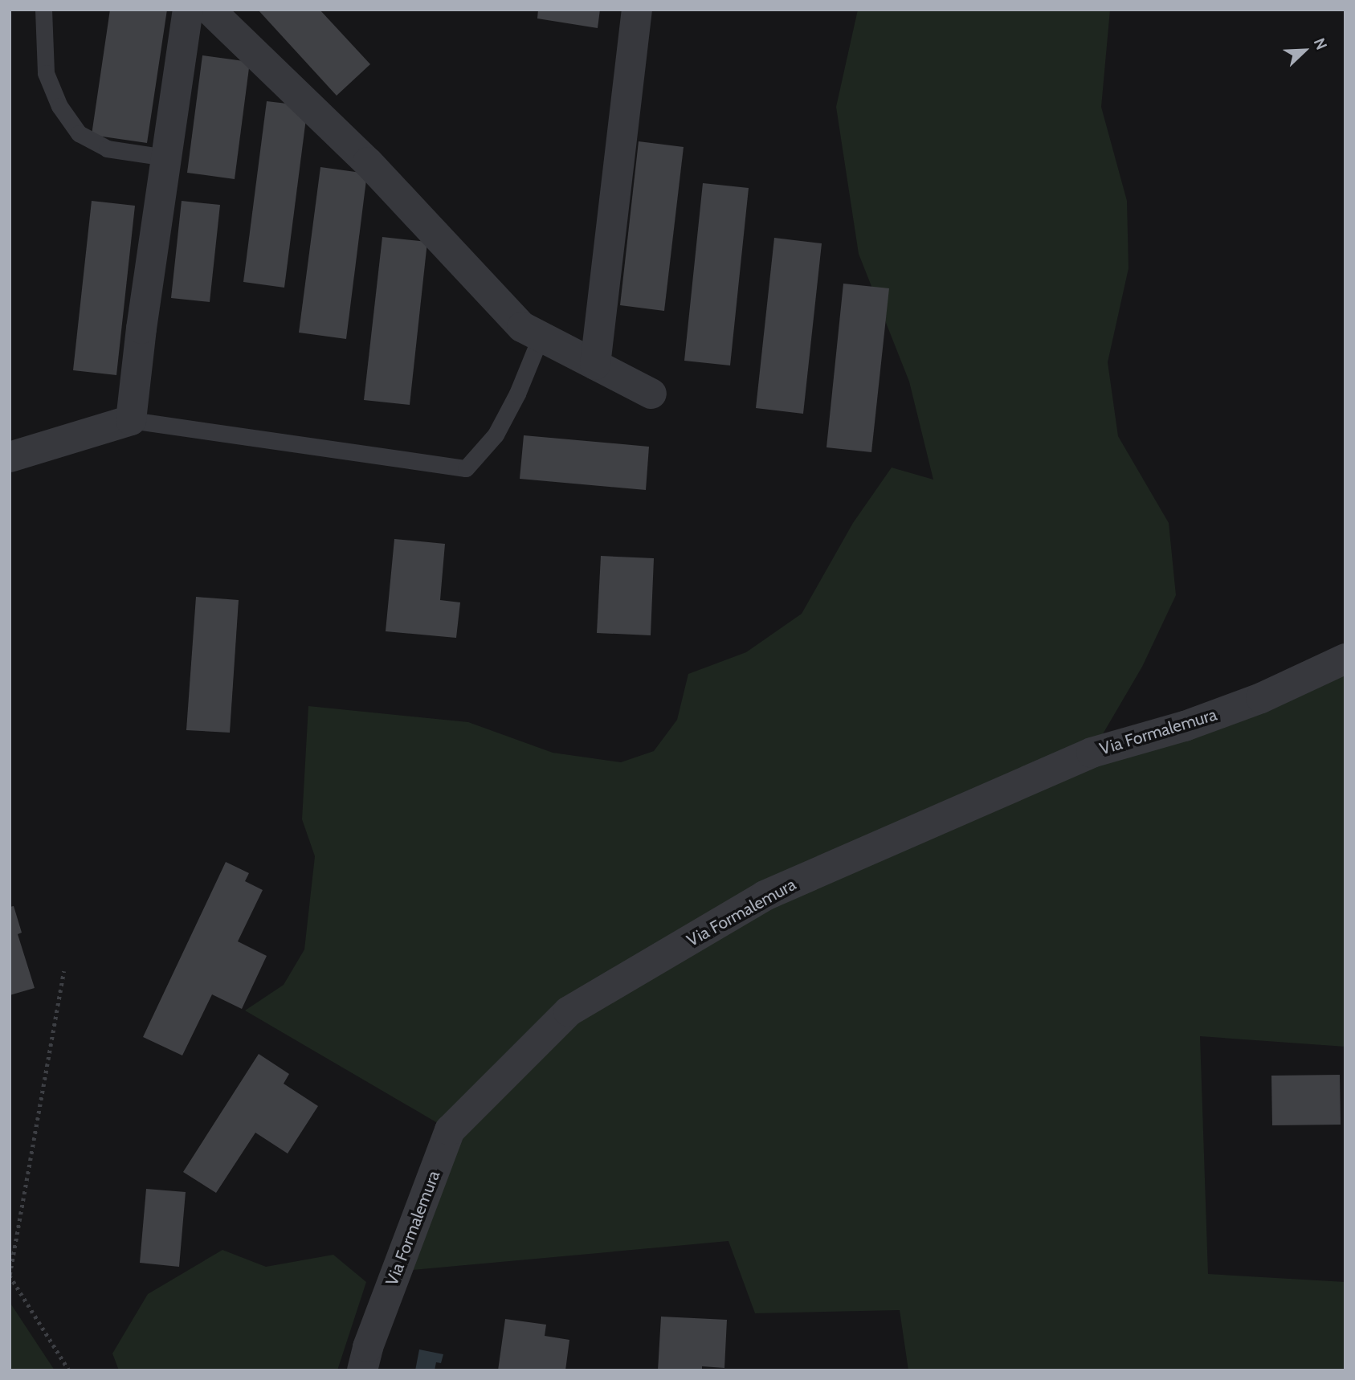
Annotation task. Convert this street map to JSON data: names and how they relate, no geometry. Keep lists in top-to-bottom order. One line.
{"streets":{"street":["Via Formalemura"]},"north":"top right"}
